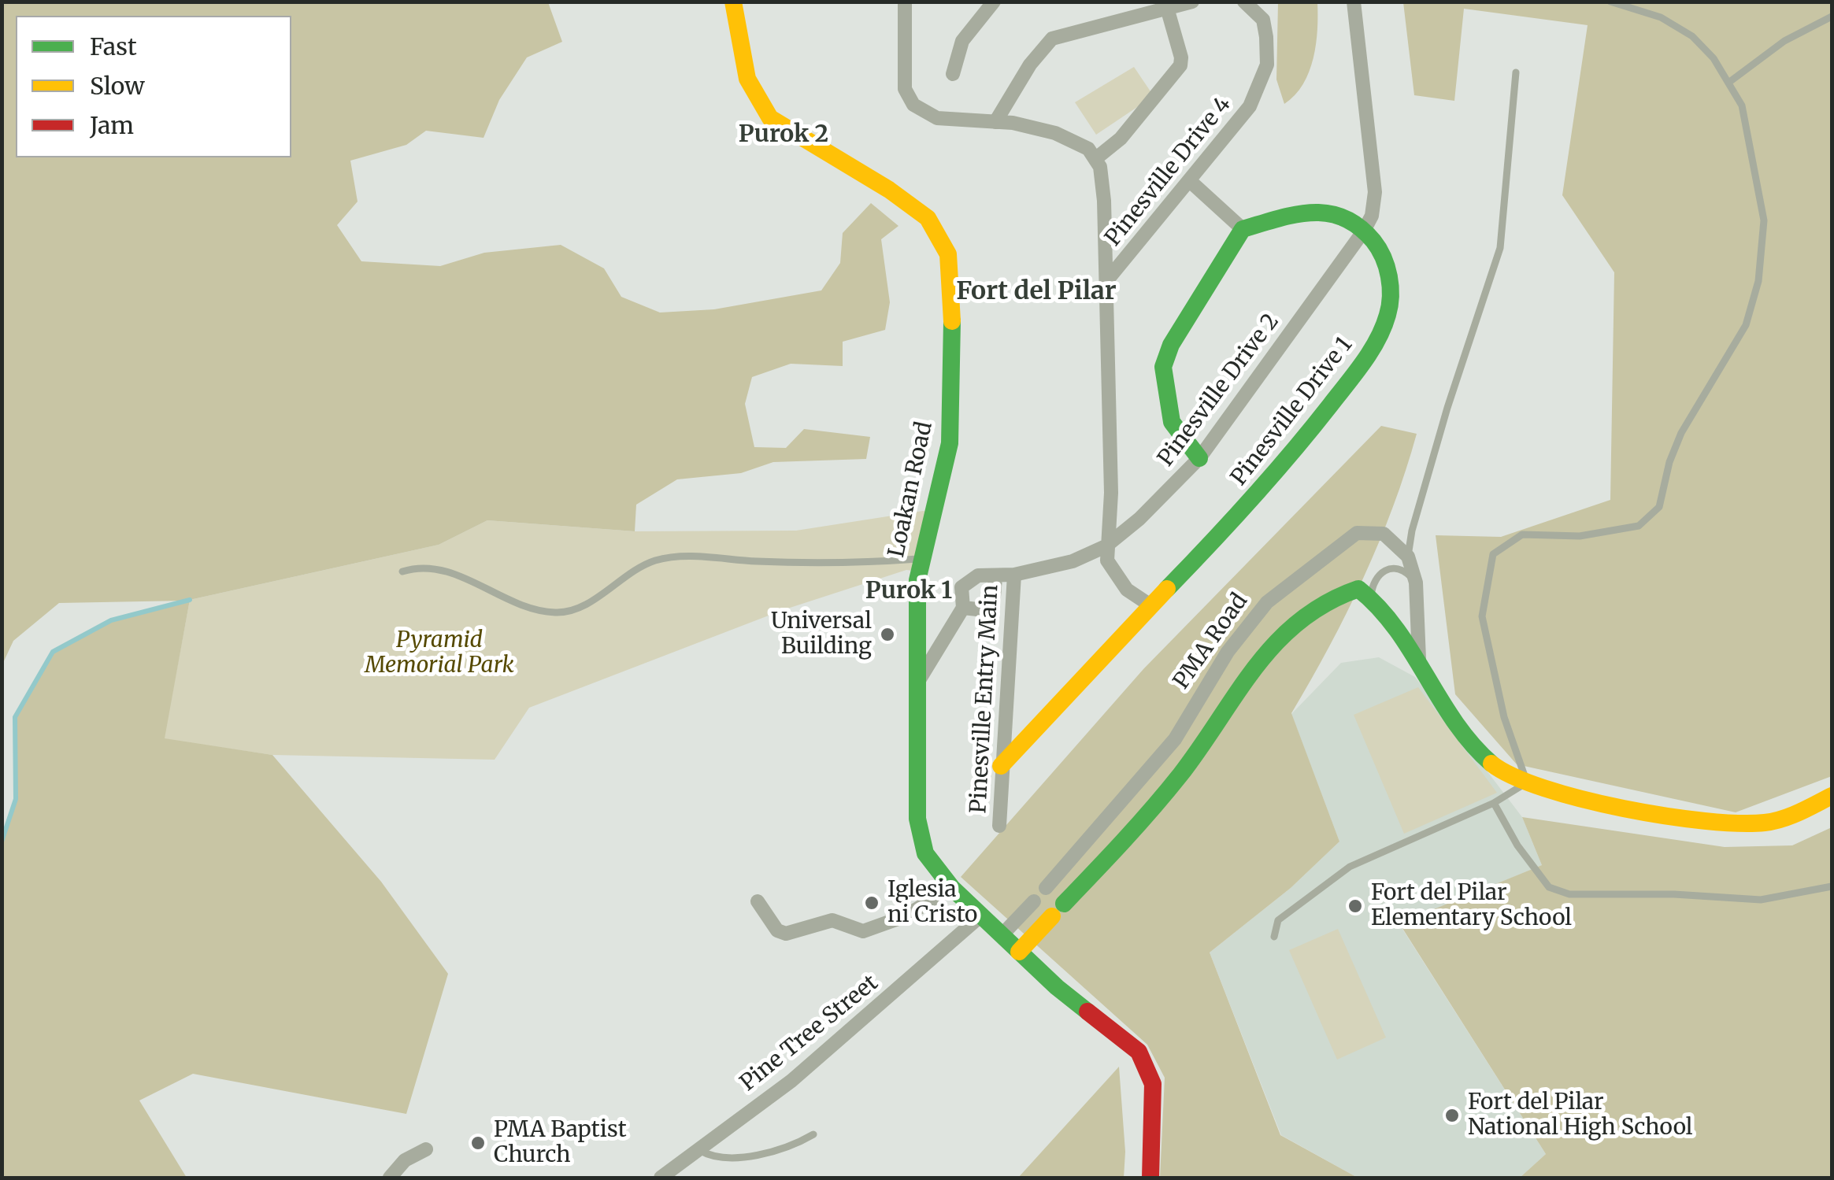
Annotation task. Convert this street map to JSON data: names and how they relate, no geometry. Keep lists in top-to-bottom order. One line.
{"streets":{"street":["Pinesville Drive 4","Pinesville Drive 2","Pinesville Drive 1","Loakan Road","PMA Road","Pinesville Entry Main","Pine Tree Street"]},"crossings":[["Pinesville Drive 2","Pinesville Drive 1"],["Pinesville Drive 2","Pinesville Entry Main"],["Pinesville Drive 1","Pinesville Entry Main"],["Loakan Road","Pinesville Entry Main"],["Loakan Road","Pine Tree Street"]],"districts":["Purok 2","Fort del Pilar","Purok 1"],"parks":["Pyramid Memorial Park"],"places":["Universal Building","Iglesia ni Cristo","Fort del Pilar Elementary School","Fort del Pilar National High School","PMA Baptist Church"],"legend":["Fast","Slow","Jam"]}
